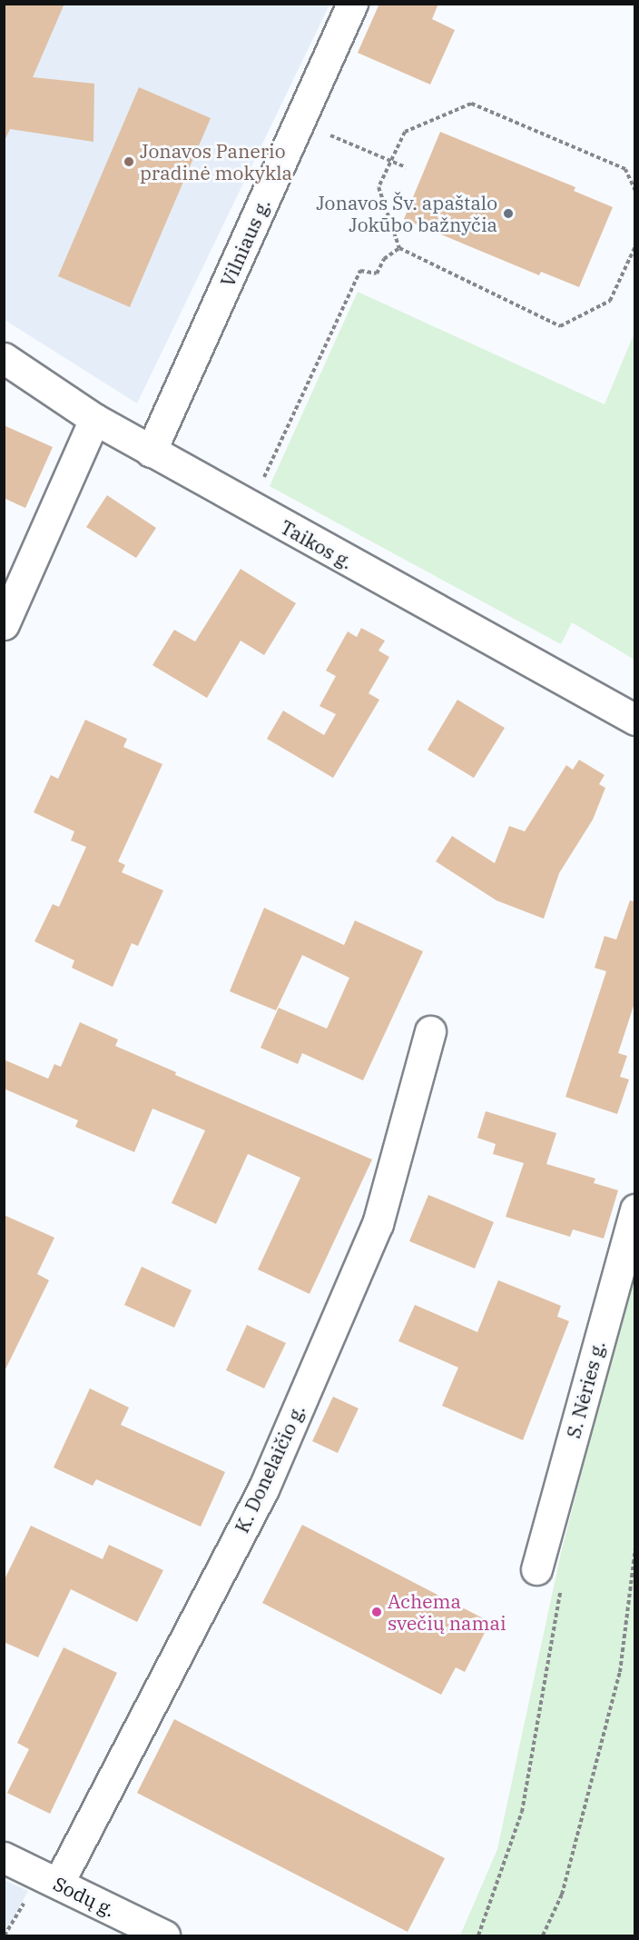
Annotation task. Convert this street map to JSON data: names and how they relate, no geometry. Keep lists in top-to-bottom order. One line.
{"streets":{"street":["Vilniaus g.","Taikos g.","S. Nėries g.","K. Donelaičio g.","Sodų g."]},"crossings":[["Vilniaus g.","Taikos g."],["K. Donelaičio g.","Sodų g."]],"places":["Jonavos Panerio pradinė mokykla","Jonavos Šv. apaštalo Jokūbo bažnyčia","Achema svečių namai"]}
